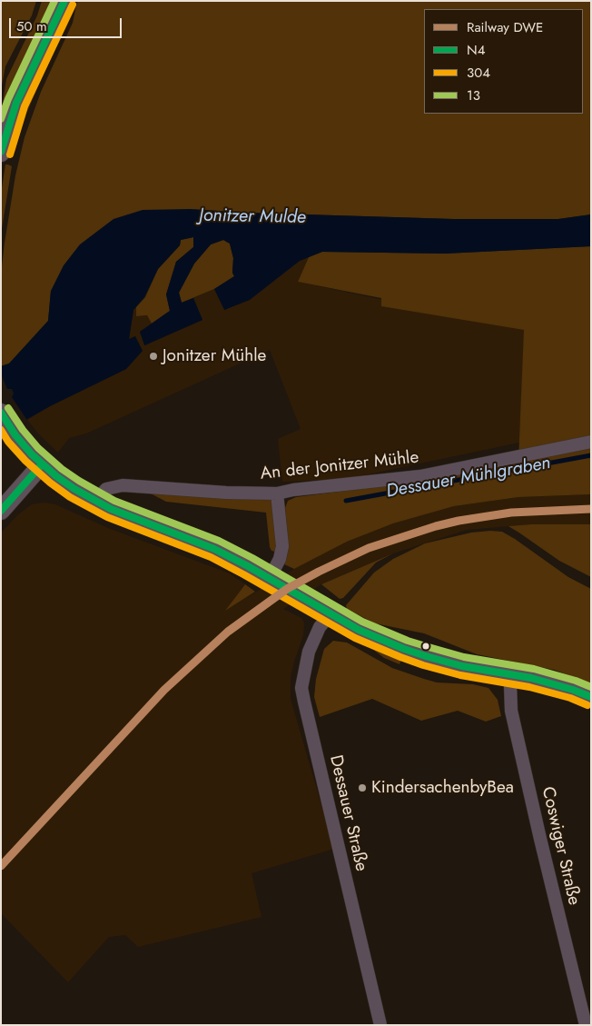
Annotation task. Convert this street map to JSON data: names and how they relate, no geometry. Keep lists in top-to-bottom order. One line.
{"streets":{"street":["An der Jonitzer Mühle","Dessauer Straße","Coswiger Straße"]},"water":["Jonitzer Mulde","Dessauer Mühlgraben"],"places":["Jonitzer Mühle","KindersachenbyBea"],"lines":["transit line N4","transit line 13","transit line 304","rail line DWE"],"legend":["Railway DWE","N4","304","13"],"scale_bar":"50 m"}
